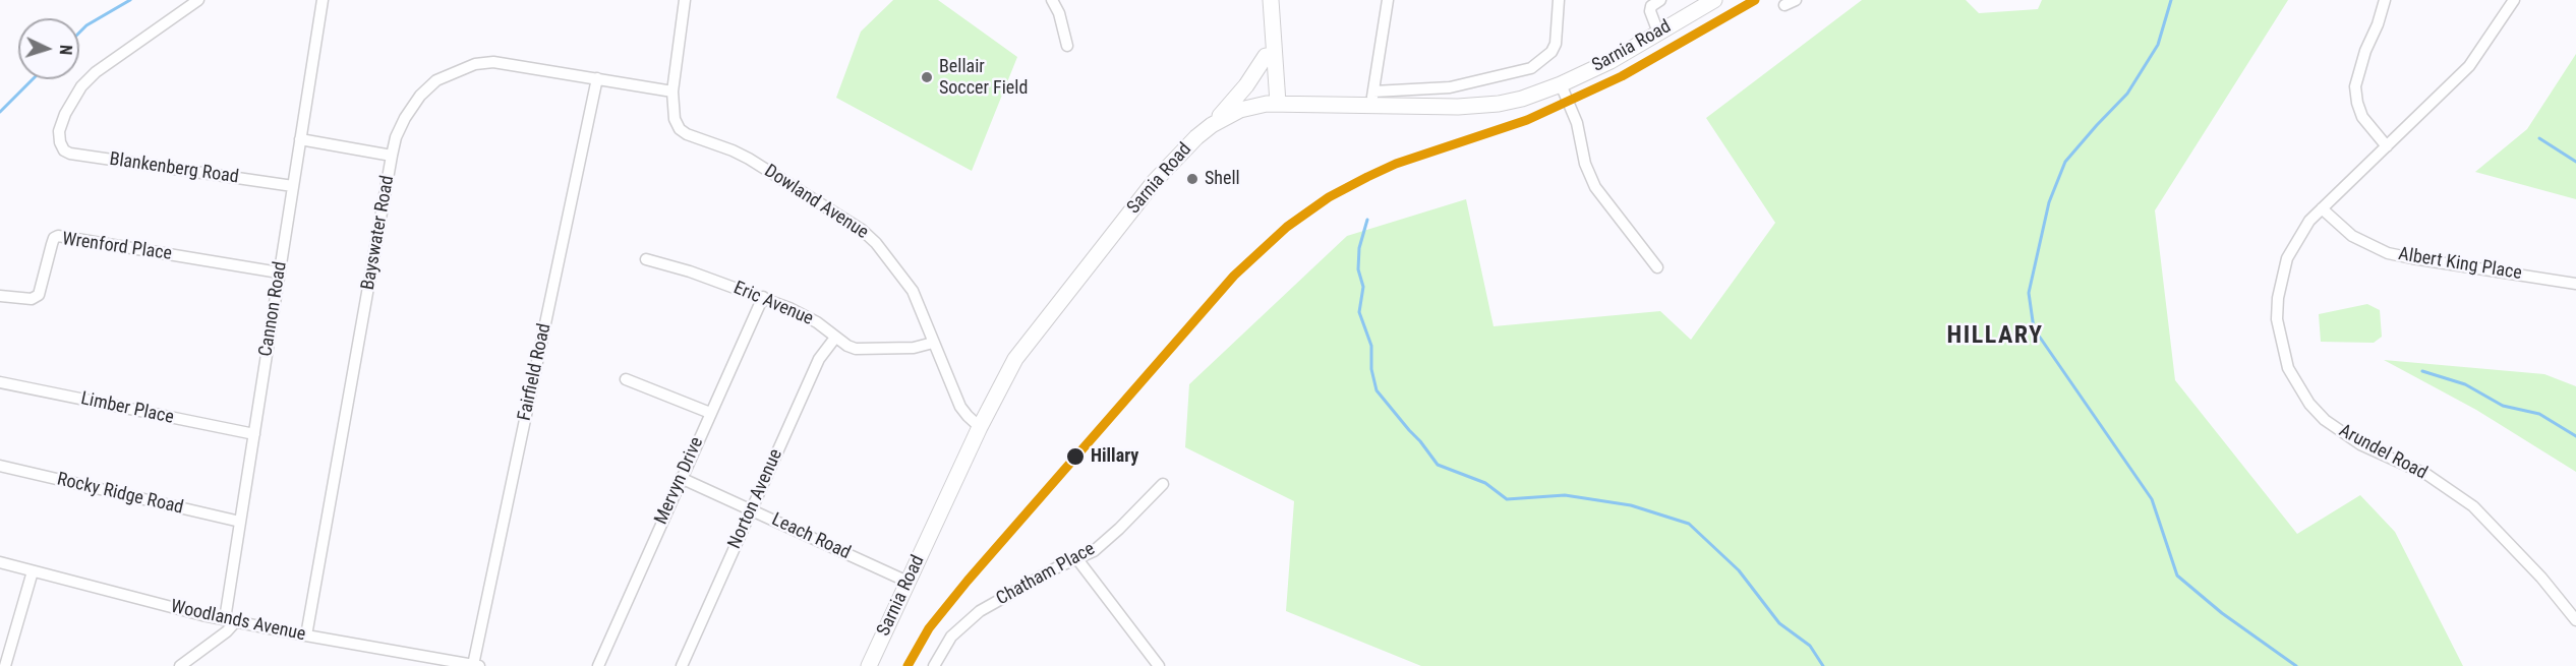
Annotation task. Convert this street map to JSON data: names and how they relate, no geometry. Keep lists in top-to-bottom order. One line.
{"streets":{"main road":["Sarnia Road"],"street":["Blankenberg Road","Dowland Avenue","Bayswater Road","Wrenford Place","Albert King Place","Eric Avenue","Cannon Road","Fairfield Road","Limber Place","Arundel Road","Mervyn Drive","Rocky Ridge Road","Norton Avenue","Leach Road","Chatham Place","Woodlands Avenue"]},"crossings":[["Sarnia Road","Dowland Avenue"],["Sarnia Road","Leach Road"],["Blankenberg Road","Cannon Road"],["Dowland Avenue","Bayswater Road"],["Dowland Avenue","Eric Avenue"],["Bayswater Road","Fairfield Road"],["Bayswater Road","Woodlands Avenue"],["Wrenford Place","Cannon Road"],["Albert King Place","Arundel Road"],["Eric Avenue","Mervyn Drive"],["Eric Avenue","Norton Avenue"],["Cannon Road","Limber Place"],["Cannon Road","Rocky Ridge Road"],["Cannon Road","Woodlands Avenue"],["Fairfield Road","Woodlands Avenue"],["Mervyn Drive","Leach Road"],["Norton Avenue","Leach Road"]],"districts":["HILLARY"],"places":["Bellair Soccer Field","Shell","Hillary"],"north":"right"}
